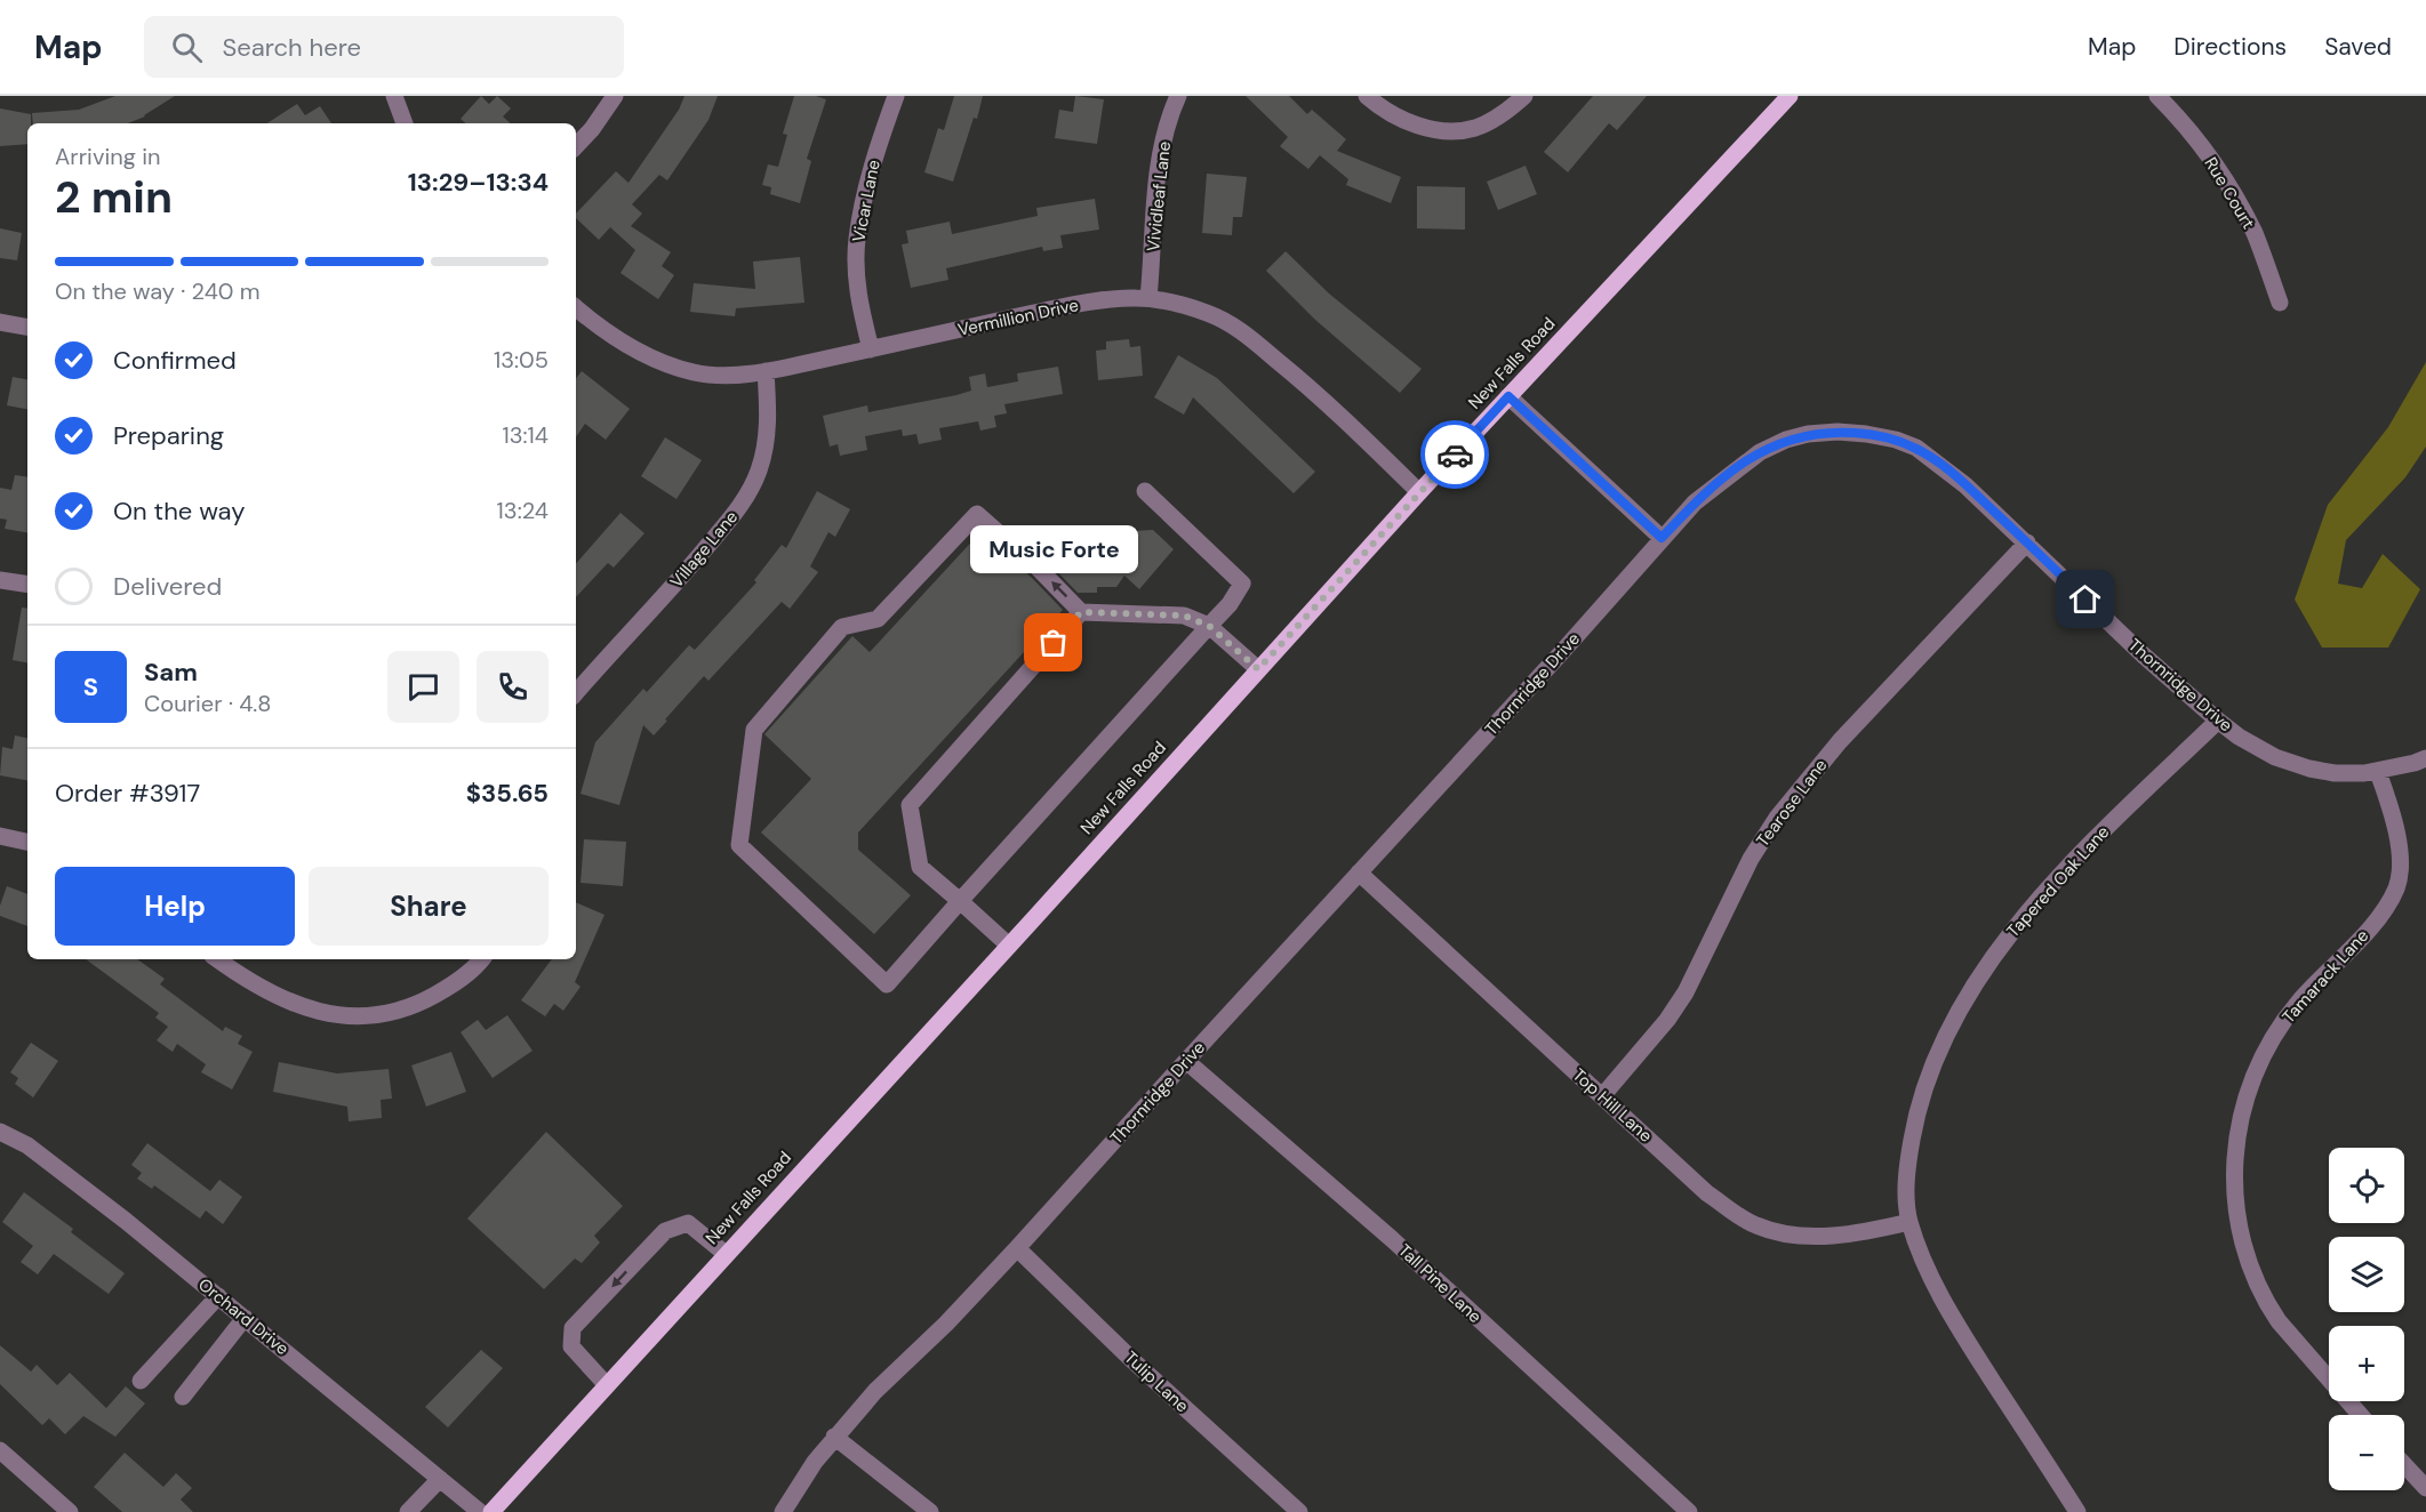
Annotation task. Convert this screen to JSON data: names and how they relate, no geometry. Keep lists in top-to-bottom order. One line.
{"streets":{"main road":["New Falls Road"],"street":["Rue Court","Vividleaf Lane","Vicar Lane","Vermillion Drive","Village Lane","Thornridge Drive","Tearose Lane","Tapered Oak Lane","Tamarack Lane","Top Hill Lane","Tall Pine Lane","Orchard Drive","Tulip Lane"]},"crossings":[["Vividleaf Lane","Vermillion Drive"],["Vicar Lane","Vermillion Drive"],["Vermillion Drive","New Falls Road"],["Vermillion Drive","Village Lane"],["Thornridge Drive","Tearose Lane"],["Thornridge Drive","Tapered Oak Lane"],["Thornridge Drive","Tamarack Lane"],["Thornridge Drive","Top Hill Lane"],["Thornridge Drive","Tall Pine Lane"],["Thornridge Drive","Tulip Lane"],["Tearose Lane","Top Hill Lane"],["Tapered Oak Lane","Top Hill Lane"]],"places":["Music Forte"],"page":{"header":"Map","search":"Search here","nav":["Map","Directions","Saved"],"heading":["2 min","Arriving in","13:29–13:34"],"panel":["Sam","Courier · 4.8","Order #3917","$35.65"],"bar":"On the way · 240 m","list":[["Confirmed","13:05"],["Preparing","13:14"],["On the way","13:24"],"Delivered"],"bubble":"Music Forte","round":"S","buttons":["Help","Share"],"map_buttons":["+","−"]}}
